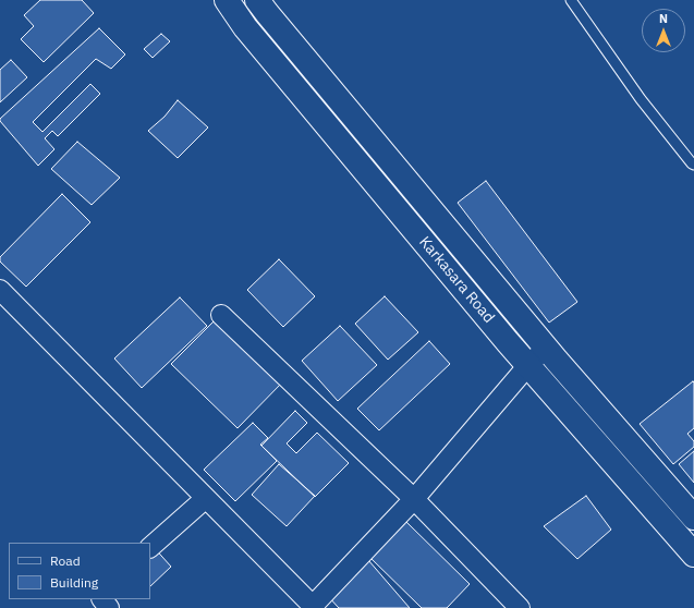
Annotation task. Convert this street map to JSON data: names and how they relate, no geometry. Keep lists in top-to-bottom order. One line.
{"streets":{"main road":["Karkasara Road"]},"legend":["Road","Building"],"north":"top"}
